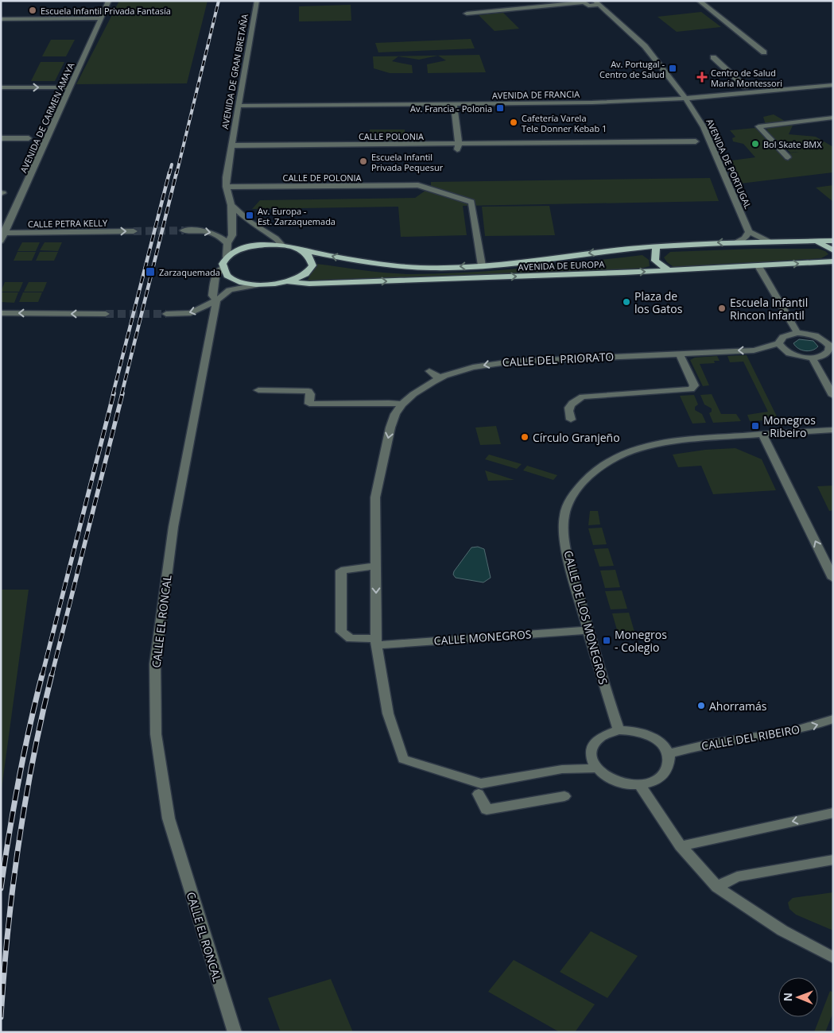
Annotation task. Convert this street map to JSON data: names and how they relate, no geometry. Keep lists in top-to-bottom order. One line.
{"streets":{"main road":["AVENIDA DE EUROPA"],"street":["AVENIDA DE GRAN BRETAÑA","AVENIDA DE FRANCIA","AVENIDA DE CARMEN AMAYA","CALLE POLONIA","AVENIDA DE PORTUGAL","CALLE DE POLONIA","CALLE PETRA KELLY","CALLE DEL PRIORATO","CALLE DE LOS MONEGROS","CALLE EL RONCAL","CALLE MONEGROS","CALLE DEL RIBEIRO"]},"crossings":[["AVENIDA DE GRAN BRETAÑA","AVENIDA DE FRANCIA"],["AVENIDA DE GRAN BRETAÑA","CALLE POLONIA"],["AVENIDA DE GRAN BRETAÑA","CALLE DE POLONIA"],["AVENIDA DE FRANCIA","AVENIDA DE PORTUGAL"],["AVENIDA DE CARMEN AMAYA","CALLE PETRA KELLY"],["CALLE DE POLONIA","AVENIDA DE EUROPA"],["CALLE DEL PRIORATO","CALLE DE LOS MONEGROS"],["CALLE DEL PRIORATO","CALLE MONEGROS"],["CALLE DEL PRIORATO","CALLE DEL RIBEIRO"],["CALLE DE LOS MONEGROS","CALLE MONEGROS"],["CALLE DE LOS MONEGROS","CALLE DEL RIBEIRO"]],"one_way":["CALLE DEL RIBEIRO"],"places":{"other":["Escuela Infantil Privada Fantasía","Cafetería Varela Tele Donner Kebab 1","Bol Skate BMX","Escuela Infantil Privada Pequesur","Plaza de los Gatos","Escuela Infantil Rincon Infantil","Círculo Granjeño","Ahorramás"],"transit":["Av. Portugal - Centro de Salud","Av. Francia - Polonia","Av. Europa - Est. Zarzaquemada","Zarzaquemada","Monegros - Ribeiro","Monegros - Colegio"],"health":["Centro de Salud María Montessori"]},"north":"left"}
